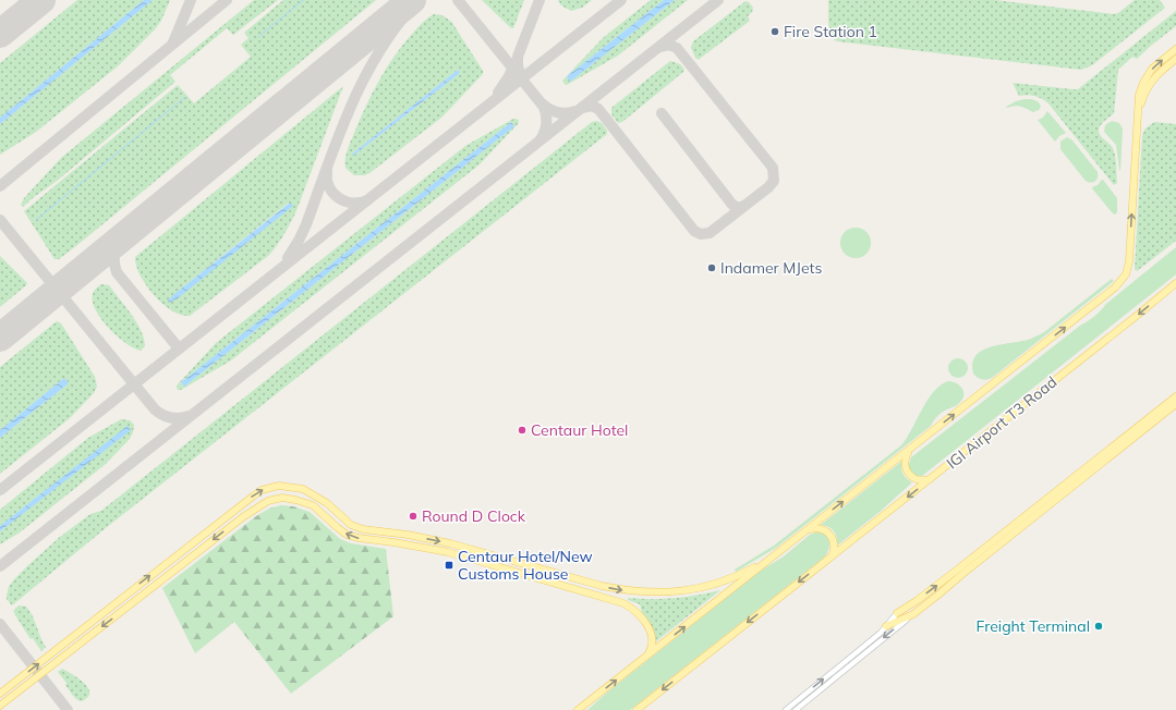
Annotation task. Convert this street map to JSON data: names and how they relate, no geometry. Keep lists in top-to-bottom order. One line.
{"streets":{"main road":["IGI Airport T3 Road"]},"places":{"other":["Fire Station 1","Indamer MJets","Centaur Hotel","Round D Clock","Freight Terminal"],"transit":["Centaur Hotel/New Customs House"]}}
